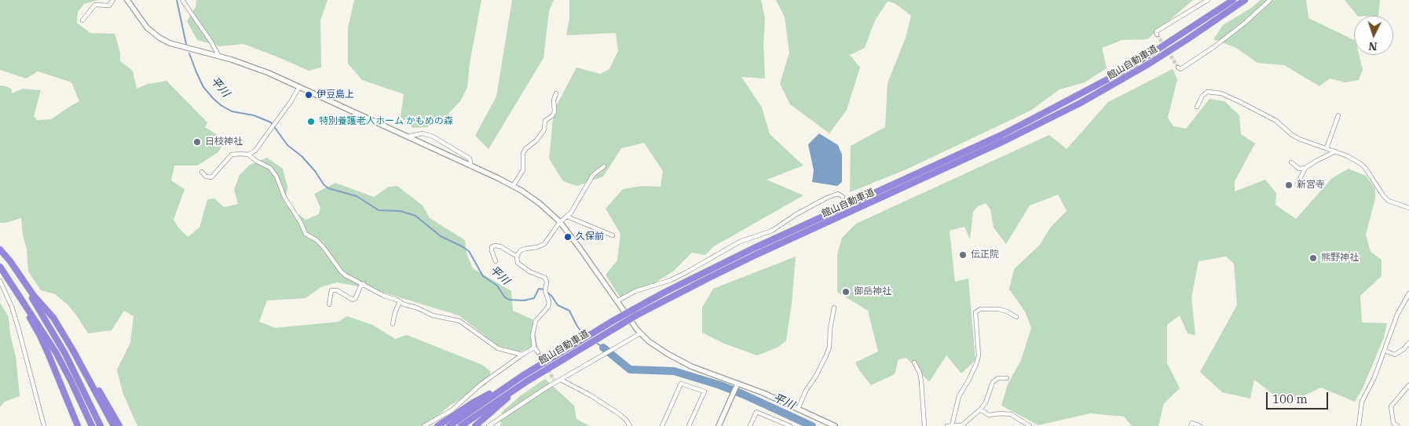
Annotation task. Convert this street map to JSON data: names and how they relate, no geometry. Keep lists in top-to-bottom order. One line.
{"streets":{"highway":["館山自動車道"]},"water":["平川"],"places":["伊豆島上","特別養護老人ホーム かもめの森","日枝神社","新宮寺","久保前","伝正院","熊野神社","御岳神社"],"scale_bar":"100 m","north":"bottom"}
